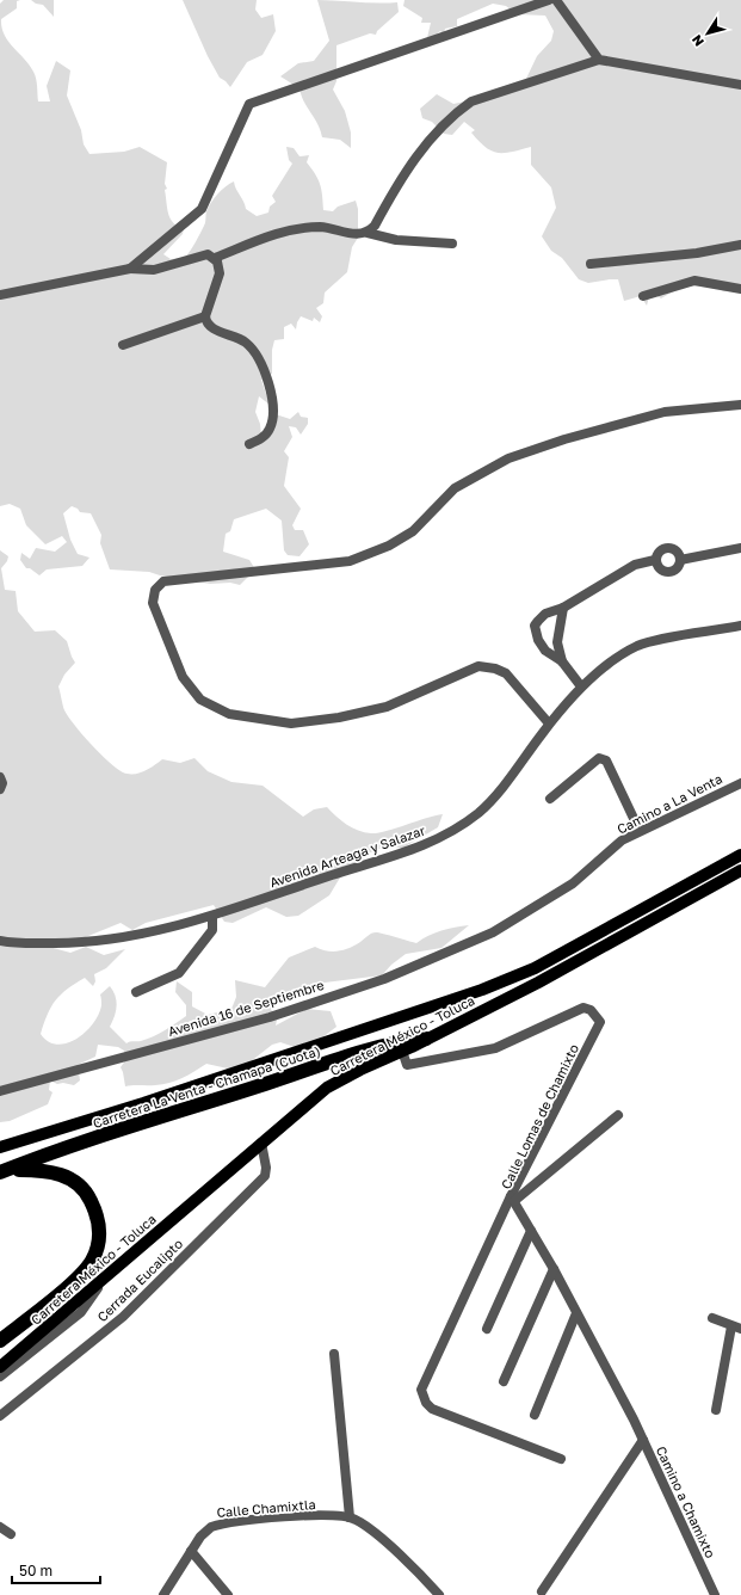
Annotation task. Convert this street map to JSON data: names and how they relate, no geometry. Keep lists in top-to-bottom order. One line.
{"streets":{"highway":["Carretera La Venta - Chamapa (Cuota)"],"main road":["Carretera México - Toluca"],"street":["Camino a La Venta","Avenida Arteaga y Salazar","Avenida 16 de Septiembre","Calle Lomas de Chamixto","Cerrada Eucalipto","Camino a Chamixto","Calle Chamixtla"]},"crossings":[["Camino a La Venta","Avenida 16 de Septiembre"],["Carretera México - Toluca","Carretera La Venta - Chamapa (Cuota)"],["Carretera México - Toluca","Calle Lomas de Chamixto"],["Carretera México - Toluca","Cerrada Eucalipto"],["Calle Lomas de Chamixto","Camino a Chamixto"]],"scale_bar":"50 m","north":"bottom left"}
